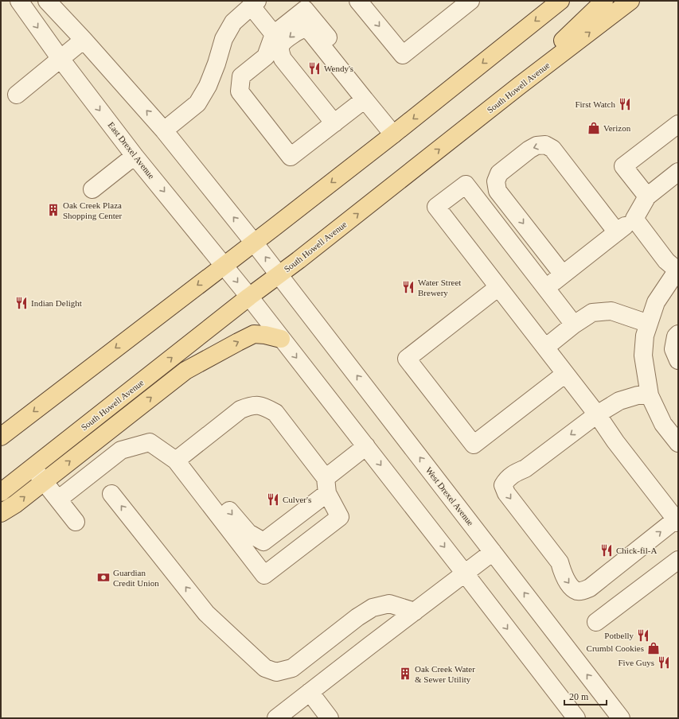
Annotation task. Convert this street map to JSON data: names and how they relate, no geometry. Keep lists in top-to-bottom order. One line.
{"streets":{"main road":["South Howell Avenue"],"street":["East Drexel Avenue","West Drexel Avenue"]},"crossings":[["South Howell Avenue","East Drexel Avenue"],["South Howell Avenue","West Drexel Avenue"]],"places":{"restaurant":["Wendy's","First Watch","Water Street Brewery","Indian Delight","Culver's","Chick-fil-A","Potbelly","Five Guys"],"shop":["Verizon","Crumbl Cookies"],"building":["Oak Creek Plaza Shopping Center","Oak Creek Water & Sewer Utility"],"bank":["Guardian Credit Union"]},"scale_bar":"20 m"}
